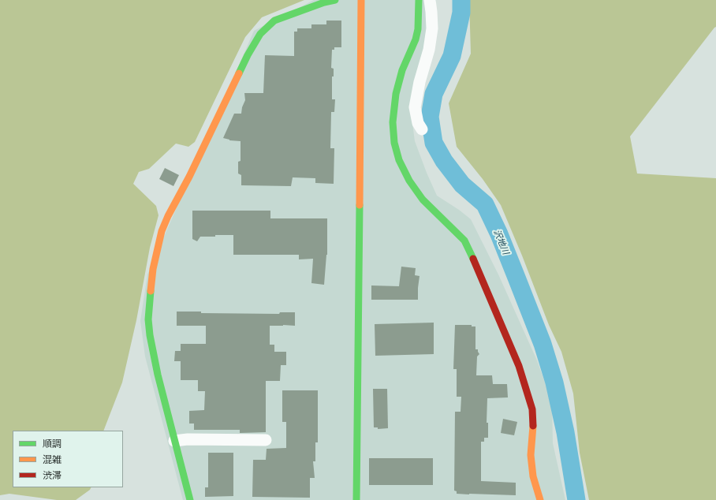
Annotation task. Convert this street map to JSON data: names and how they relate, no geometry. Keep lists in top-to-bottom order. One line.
{"water":["沢地川"],"legend":["順調","混雑","渋滞"]}
